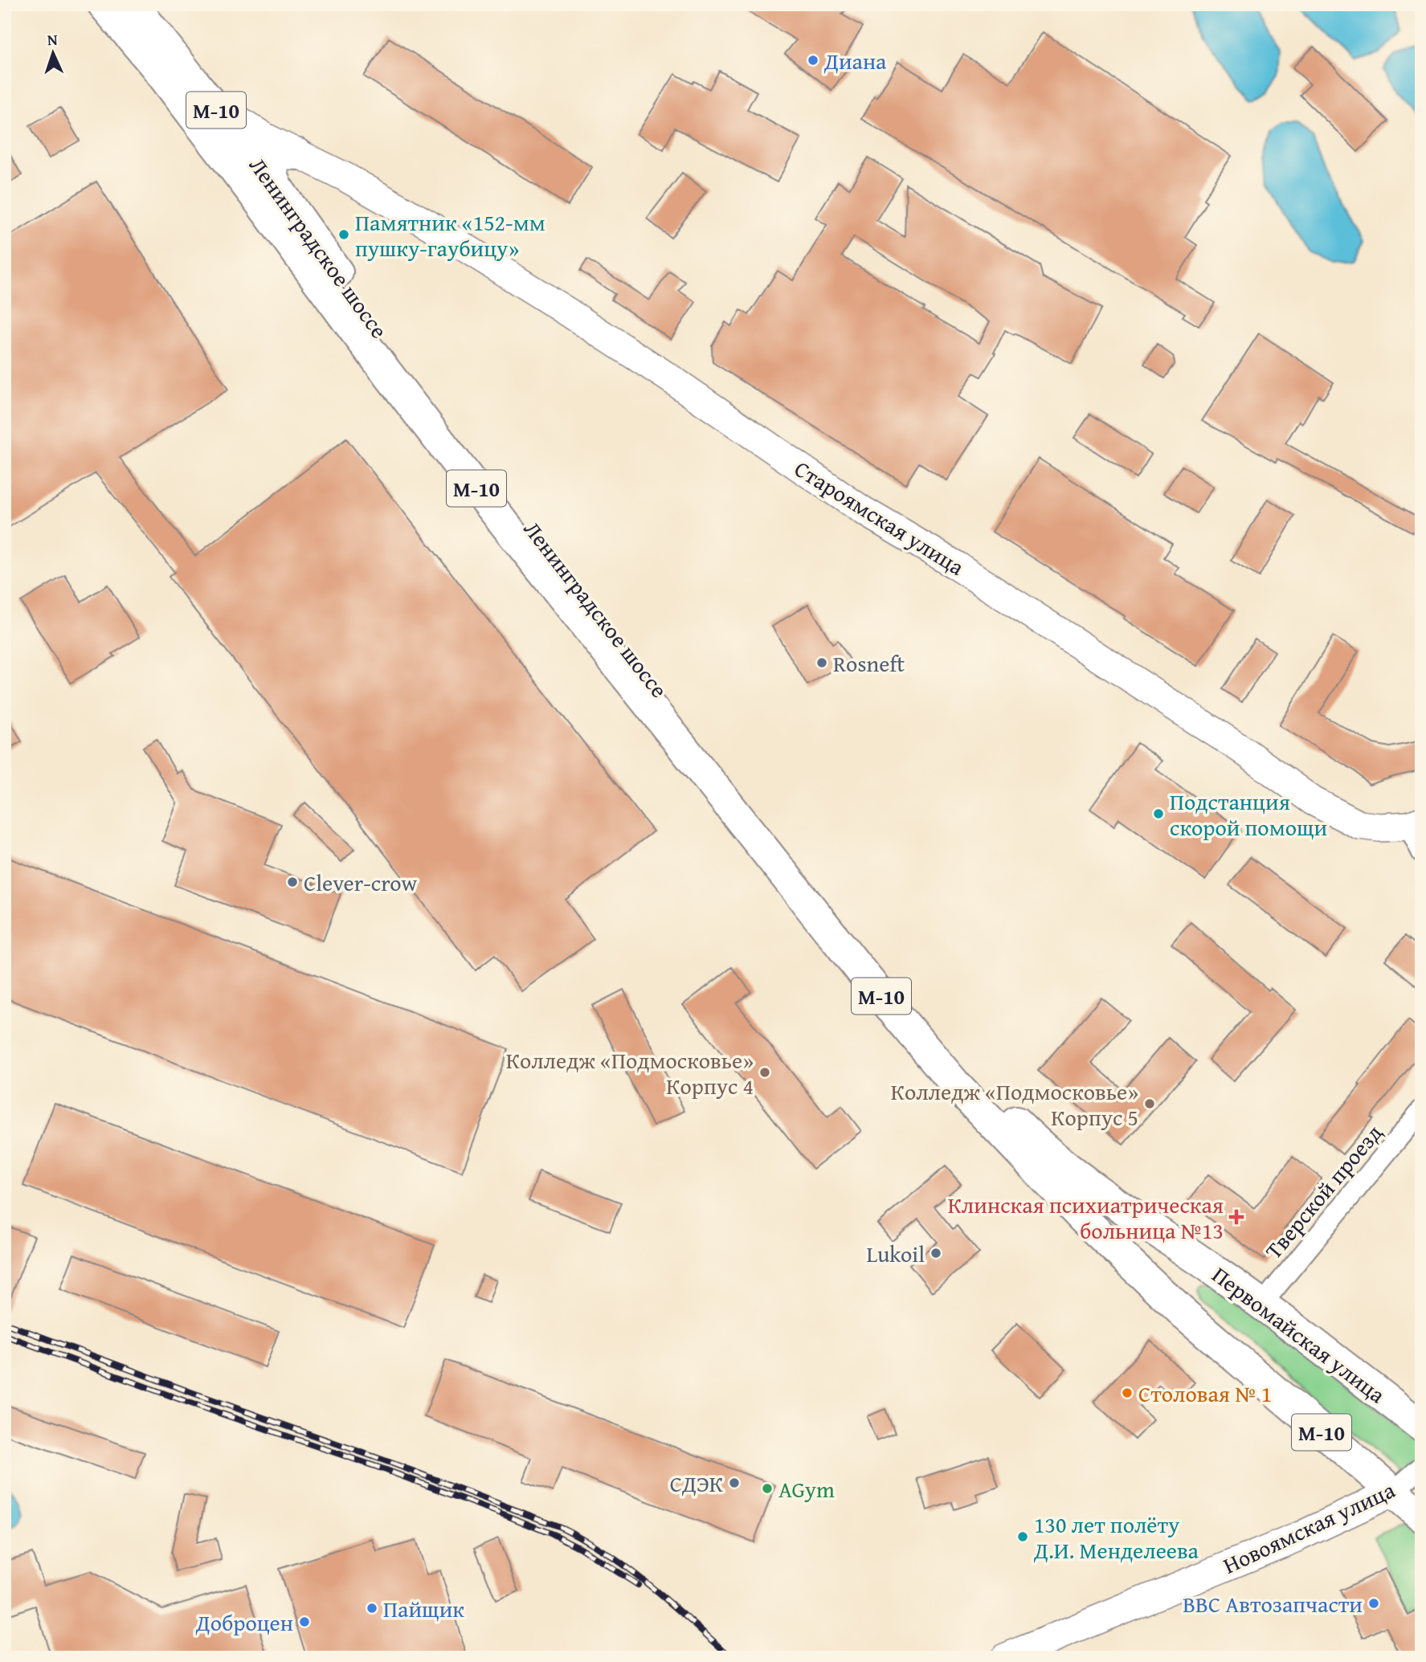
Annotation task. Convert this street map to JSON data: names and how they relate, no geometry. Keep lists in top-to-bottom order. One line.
{"streets":{"highway":["М-10","Ленинградское шоссе","Первомайская улица"],"street":["Староямская улица","Тверской проезд","Новоямская улица"]},"crossings":[["М-10","Ленинградское шоссе"],["М-10","Новоямская улица"],["Ленинградское шоссе","Староямская улица"],["Ленинградское шоссе","Первомайская улица"],["Тверской проезд","Первомайская улица"]],"places":{"other":["Диана","Памятник «152-мм пушку-гаубицу»","Rosneft","Подстанция скорой помощи","Clever-crow","Колледж «Подмосковье» Корпус 4","Колледж «Подмосковье» Корпус 5","Lukoil","Столовая № 1","СДЭК","AGym","130 лет полёту Д.И. Менделеева","ВВС Автозапчасти","Пайщик","Доброцен"],"health":["Клинская психиатрическая больница №13"]},"north":"top"}
